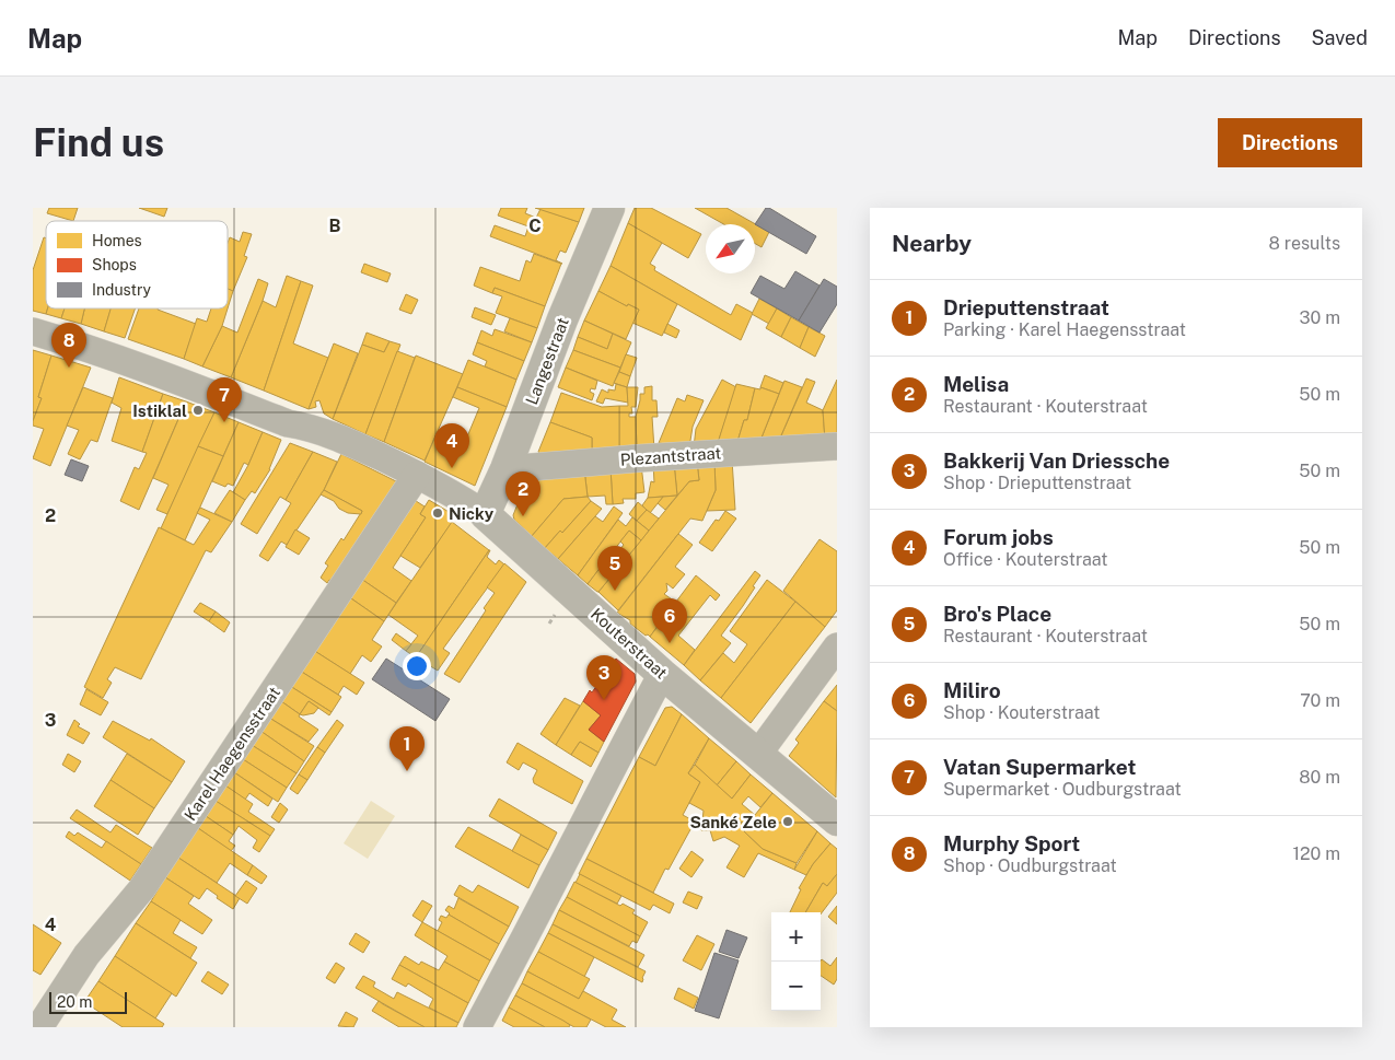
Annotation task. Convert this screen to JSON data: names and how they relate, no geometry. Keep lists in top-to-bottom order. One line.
{"streets":{"street":["Langestraat","Plezantstraat","Kouterstraat","Karel Haegensstraat"]},"crossings":[["Langestraat","Plezantstraat"],["Langestraat","Kouterstraat"],["Kouterstraat","Karel Haegensstraat"]],"places":["Istiklal","Nicky","Sanké Zele"],"legend":["Homes","Shops","Industry"],"scale_bar":"20 m","north":"bottom left","page":{"header":"Map","nav":["Map","Directions","Saved"],"buttons":"Directions","title":"Find us","heading":["Nearby","8 results"],"list":[{"mark":"1","name":"Drieputtenstraat","note":"Parking · Karel Haegensstraat","value":"30 m"},{"mark":"2","name":"Melisa","note":"Restaurant · Kouterstraat","value":"50 m"},{"mark":"3","name":"Bakkerij Van Driessche","note":"Shop · Drieputtenstraat","value":"50 m"},{"mark":"4","name":"Forum jobs","note":"Office · Kouterstraat","value":"50 m"},{"mark":"5","name":"Bro's Place","note":"Restaurant · Kouterstraat","value":"50 m"},{"mark":"6","name":"Miliro","note":"Shop · Kouterstraat","value":"70 m"},{"mark":"7","name":"Vatan Supermarket","note":"Supermarket · Oudburgstraat","value":"80 m"},{"mark":"8","name":"Murphy Sport","note":"Shop · Oudburgstraat","value":"120 m"}],"pins":["8","7","4","2","5","6","3","1"],"map_buttons":["+","−"],"scale":"20 m"},"grid":{"columns":["B","C"],"rows":["2","3","4"]}}
